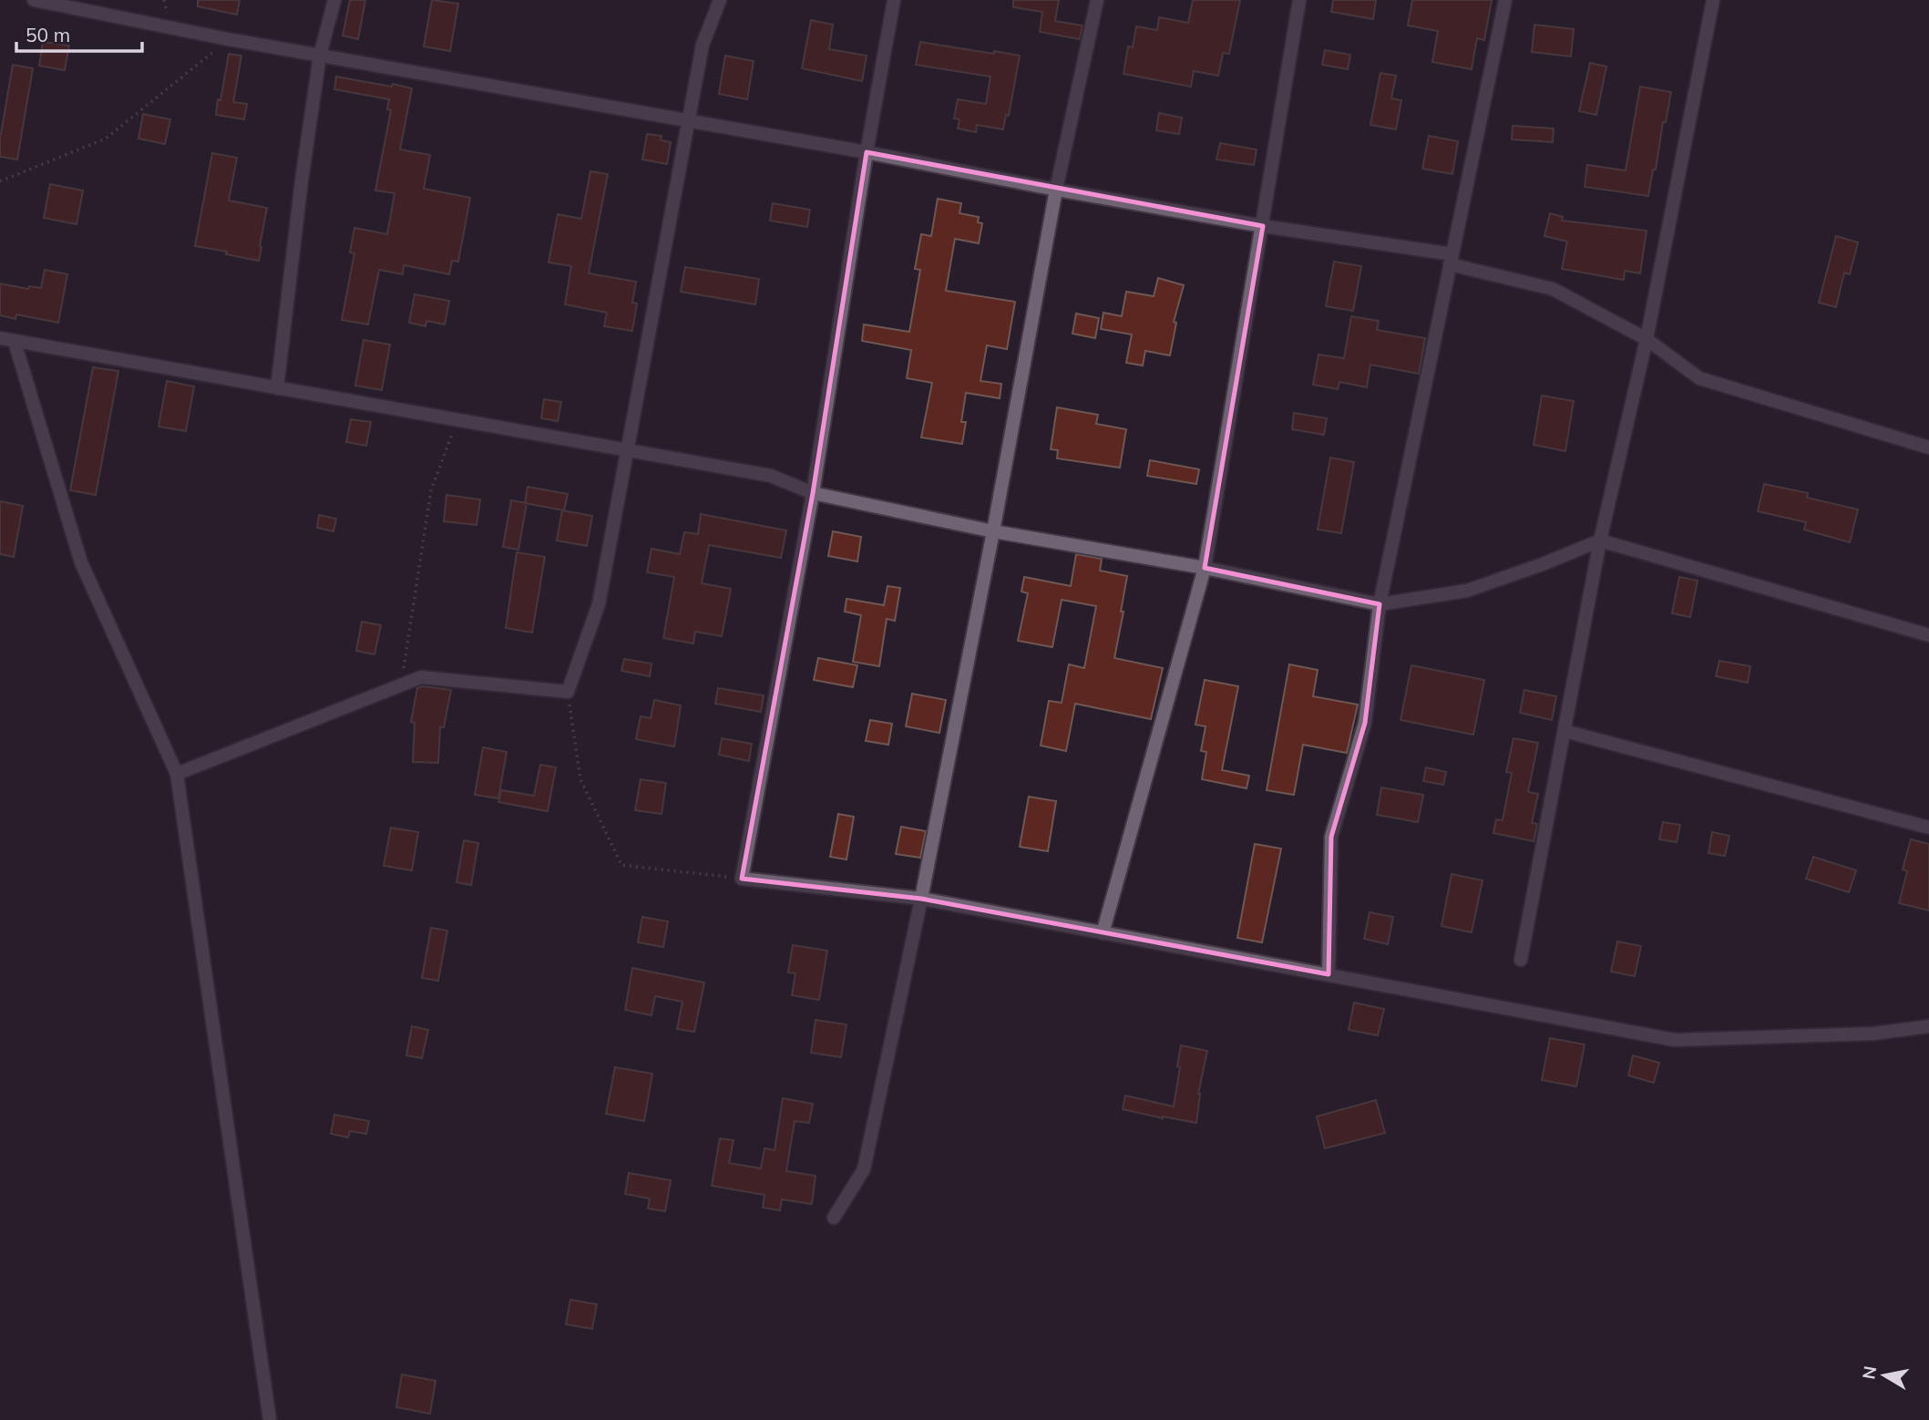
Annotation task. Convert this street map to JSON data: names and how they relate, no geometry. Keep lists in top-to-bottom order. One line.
{"scale_bar":"50 m","north":"left"}
